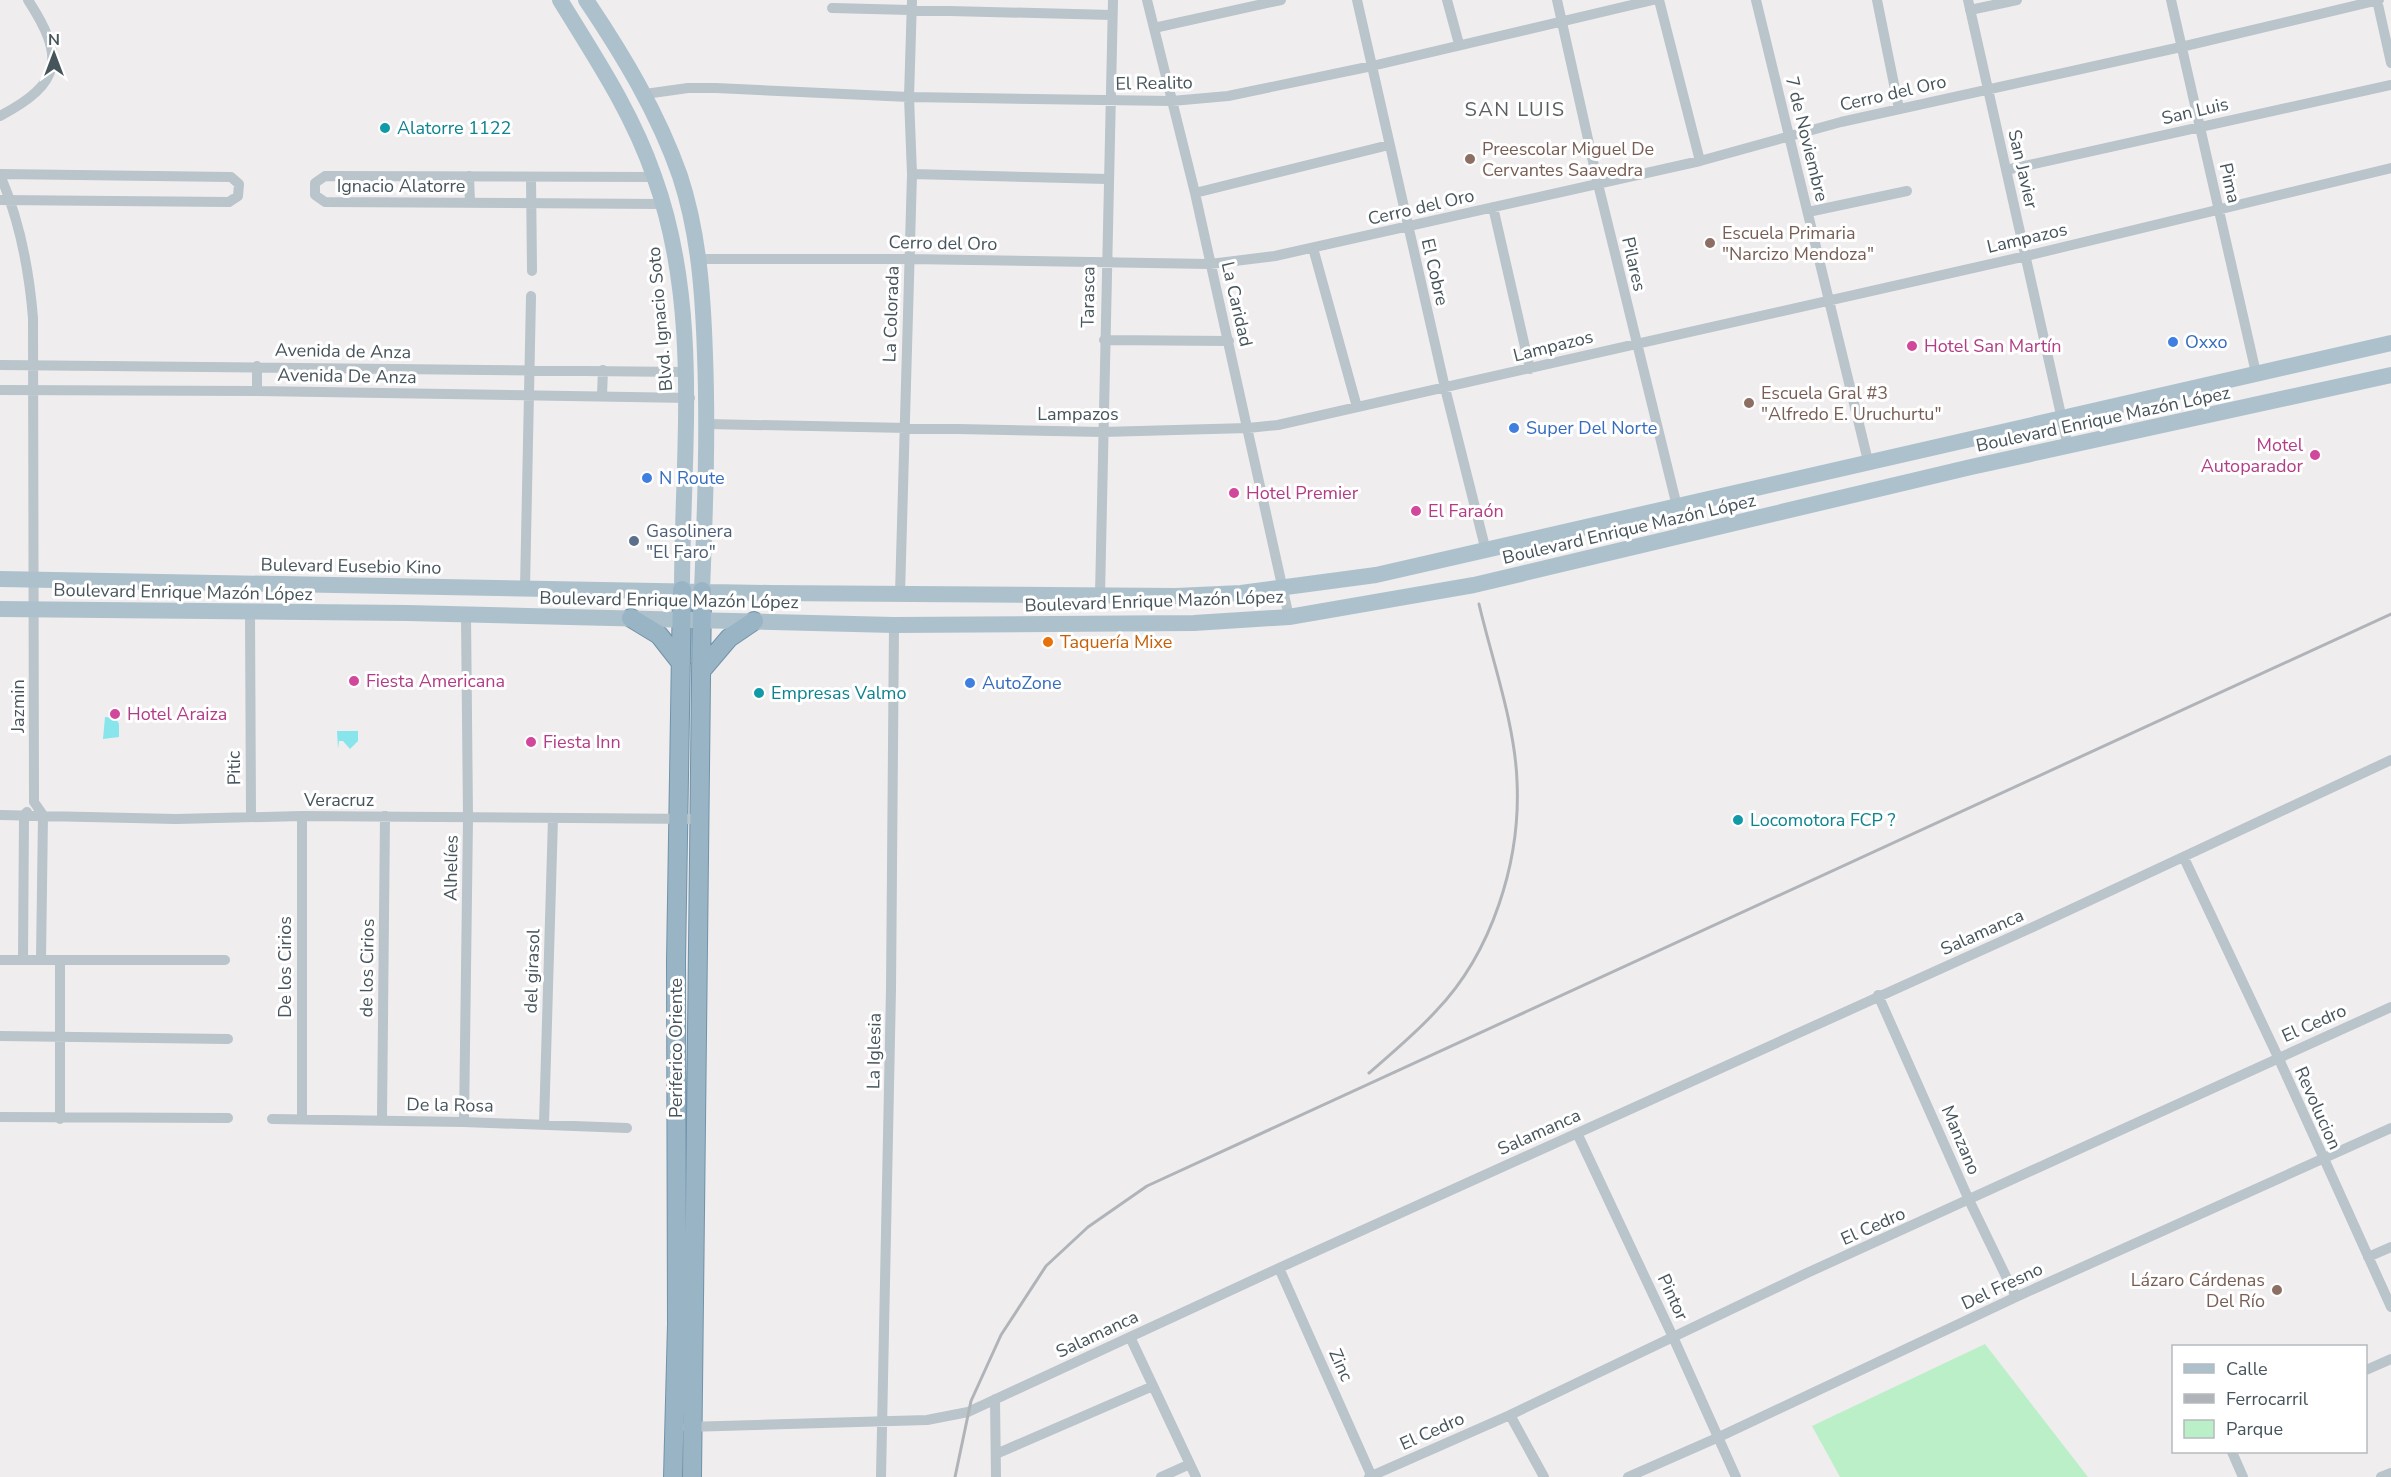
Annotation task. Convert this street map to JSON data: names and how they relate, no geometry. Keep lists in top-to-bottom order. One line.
{"streets":{"highway":["Periferico Oriente"],"main road":["Blvd. Ignacio Soto","Boulevard Enrique Mazón López","Bulevard Eusebio Kino"],"street":["El Realito","Cerro del Oro","San Luis","7 de Noviembre","San Javier","Pima","Ignacio Alatorre","Lampazos","Pilares","El Cobre","Tarasca","La Caridad","La Colorada","Avenida de Anza","Avenida De Anza","Jazmin","Pitic","Veracruz","Alhelíes","Salamanca","De los Cirios","de los Cirios","del girasol","El Cedro","La Iglesia","De la Rosa","Revolucion","Manzano","Del Fresno","Pintor","Zinc"]},"crossings":[["El Realito","Pilares"],["El Realito","El Cobre"],["El Realito","Tarasca"],["El Realito","La Caridad"],["El Realito","La Colorada"],["Cerro del Oro","7 de Noviembre"],["Cerro del Oro","San Javier"],["Cerro del Oro","Pima"],["Cerro del Oro","Pilares"],["Cerro del Oro","El Cobre"],["Cerro del Oro","Tarasca"],["Cerro del Oro","La Caridad"],["Cerro del Oro","La Colorada"],["San Luis","San Javier"],["San Luis","Pima"],["7 de Noviembre","Lampazos"],["7 de Noviembre","Boulevard Enrique Mazón López"],["San Javier","Lampazos"],["San Javier","Boulevard Enrique Mazón López"],["Pima","Lampazos"],["Pima","Boulevard Enrique Mazón López"],["Ignacio Alatorre","Blvd. Ignacio Soto"],["Lampazos","Pilares"],["Lampazos","El Cobre"],["Lampazos","Tarasca"],["Lampazos","La Caridad"],["Lampazos","La Colorada"],["Pilares","Boulevard Enrique Mazón López"],["El Cobre","Boulevard Enrique Mazón López"],["Tarasca","Boulevard Enrique Mazón López"],["La Caridad","Boulevard Enrique Mazón López"],["La Colorada","Boulevard Enrique Mazón López"],["Blvd. Ignacio Soto","Avenida de Anza"],["Blvd. Ignacio Soto","Avenida De Anza"],["Blvd. Ignacio Soto","Bulevard Eusebio Kino"],["Blvd. Ignacio Soto","Periferico Oriente"],["Avenida de Anza","Jazmin"],["Avenida De Anza","Jazmin"],["Boulevard Enrique Mazón López","Bulevard Eusebio Kino"],["Boulevard Enrique Mazón López","Jazmin"],["Boulevard Enrique Mazón López","Pitic"],["Boulevard Enrique Mazón López","Alhelíes"],["Boulevard Enrique Mazón López","Periferico Oriente"],["Boulevard Enrique Mazón López","La Iglesia"],["Bulevard Eusebio Kino","Jazmin"],["Bulevard Eusebio Kino","Periferico Oriente"],["Pitic","Veracruz"],["Veracruz","Alhelíes"],["Veracruz","De los Cirios"],["Veracruz","de los Cirios"],["Veracruz","del girasol"],["Veracruz","Periferico Oriente"],["Alhelíes","De la Rosa"],["Salamanca","Periferico Oriente"],["Salamanca","La Iglesia"],["Salamanca","Revolucion"],["Salamanca","Manzano"],["Salamanca","Pintor"],["Salamanca","Zinc"],["De los Cirios","De la Rosa"],["de los Cirios","De la Rosa"],["del girasol","De la Rosa"],["El Cedro","Revolucion"],["El Cedro","Manzano"],["El Cedro","Pintor"],["El Cedro","Zinc"],["Revolucion","Del Fresno"],["Manzano","Del Fresno"],["Del Fresno","Pintor"]],"districts":["SAN LUIS"],"places":["Alatorre 1122","Preescolar Miguel De Cervantes Saavedra","Escuela Primaria \"Narcizo Mendoza\"","Oxxo","Hotel San Martín","Escuela Gral #3 \"Alfredo E. Uruchurtu\"","Super Del Norte","Motel Autoparador","N Route","Hotel Premier","El Faraón","Gasolinera \"El Faro\"","Taquería Mixe","Fiesta Americana","AutoZone","Empresas Valmo","Hotel Araiza","Fiesta Inn","Locomotora FCP ?","Lázaro Cárdenas Del Río"],"legend":["Calle","Ferrocarril","Parque"],"north":"top"}
